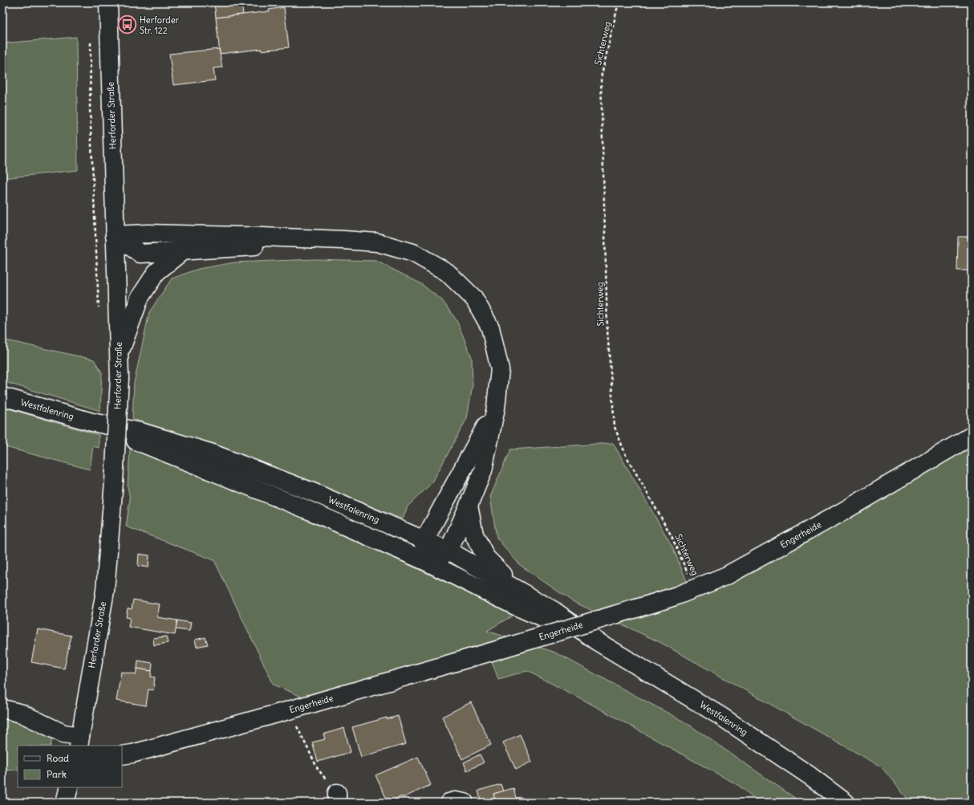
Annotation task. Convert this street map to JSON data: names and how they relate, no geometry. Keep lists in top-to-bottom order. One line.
{"streets":{"main road":["Herforder Straße","Westfalenring","Engerheide"],"path":["Sichterweg"]},"crossings":[["Sichterweg","Engerheide"]],"places":{"bus stop":["Herforder Str. 122"]},"legend":["Road","Park"]}
